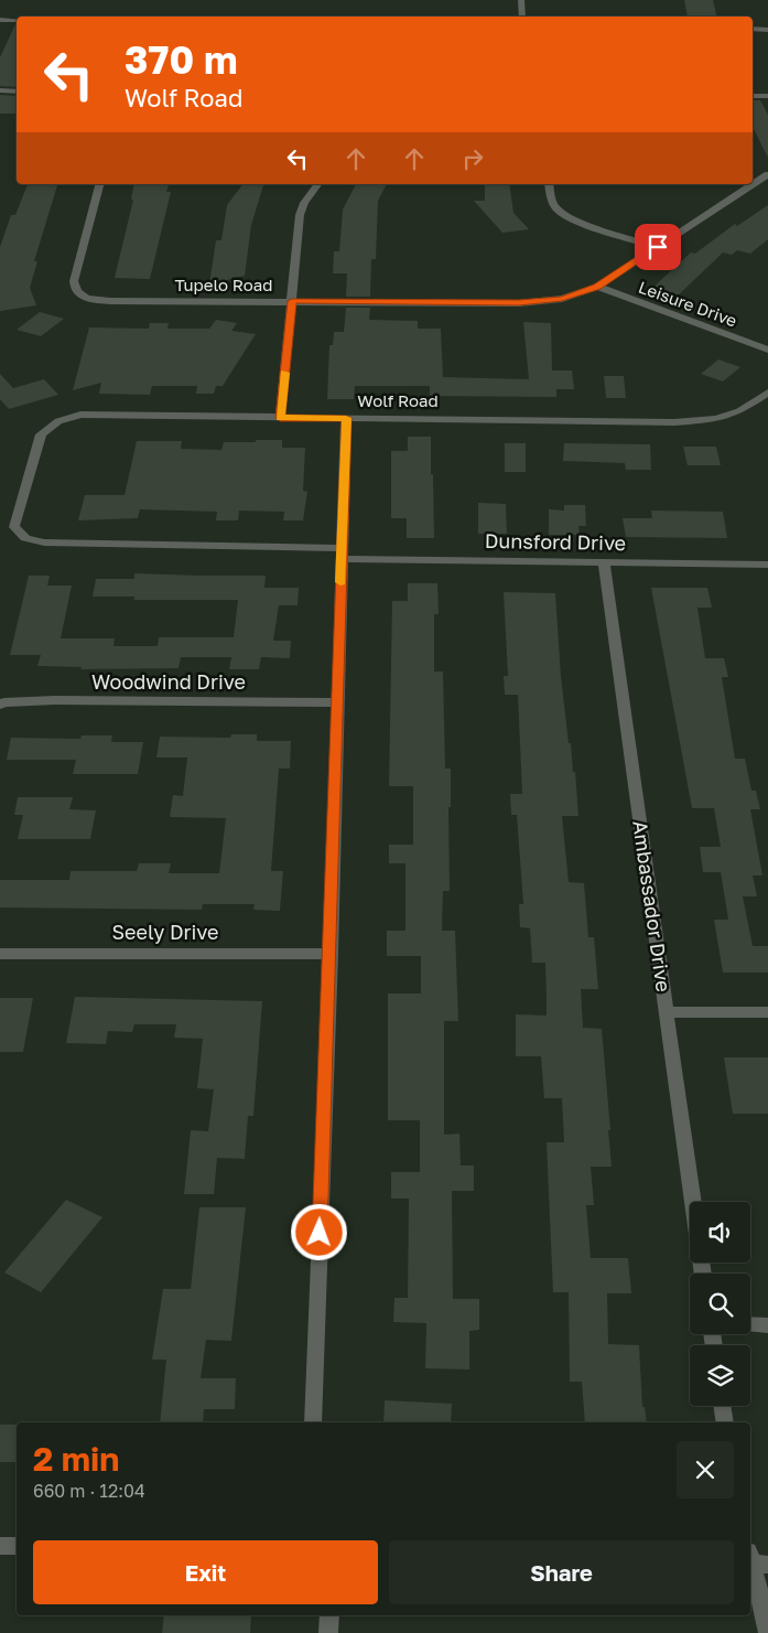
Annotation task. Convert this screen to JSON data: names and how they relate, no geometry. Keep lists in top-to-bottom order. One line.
{"streets":{"street":["Tupelo Road","Leisure Drive","Wolf Road","Dunsford Drive","Woodwind Drive","Ambassador Drive","Seely Drive"]},"crossings":[["Tupelo Road","Leisure Drive"],["Wolf Road","Dunsford Drive"],["Dunsford Drive","Ambassador Drive"]],"page":{"turn":["370 m","Wolf Road"],"heading":["2 min","660 m · 12:04"],"buttons":["Exit","Share"]}}
